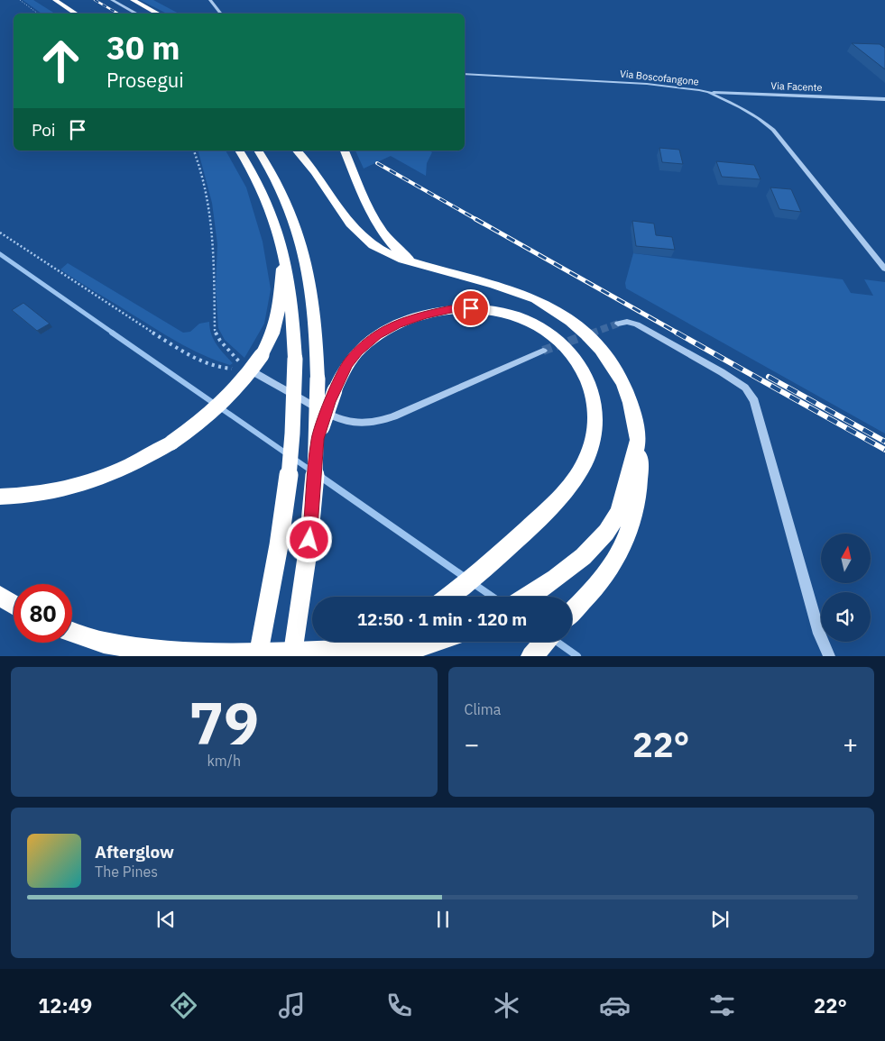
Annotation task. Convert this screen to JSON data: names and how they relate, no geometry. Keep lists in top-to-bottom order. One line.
{"streets":{"street":["Via Boscofangone","Via Facente"]},"crossings":[["Via Boscofangone","Via Facente"]],"north":"top","page":{"turn":["30 m","Prosegui"],"then":"Poi","limit":"80","trip":"12:50 · 1 min · 120 m","tile":[["79","km/h"],"Clima"],"heat":["−","22°","+"],"song":["Afterglow","The Pines"],"tabs":["12:49","22°"]}}
